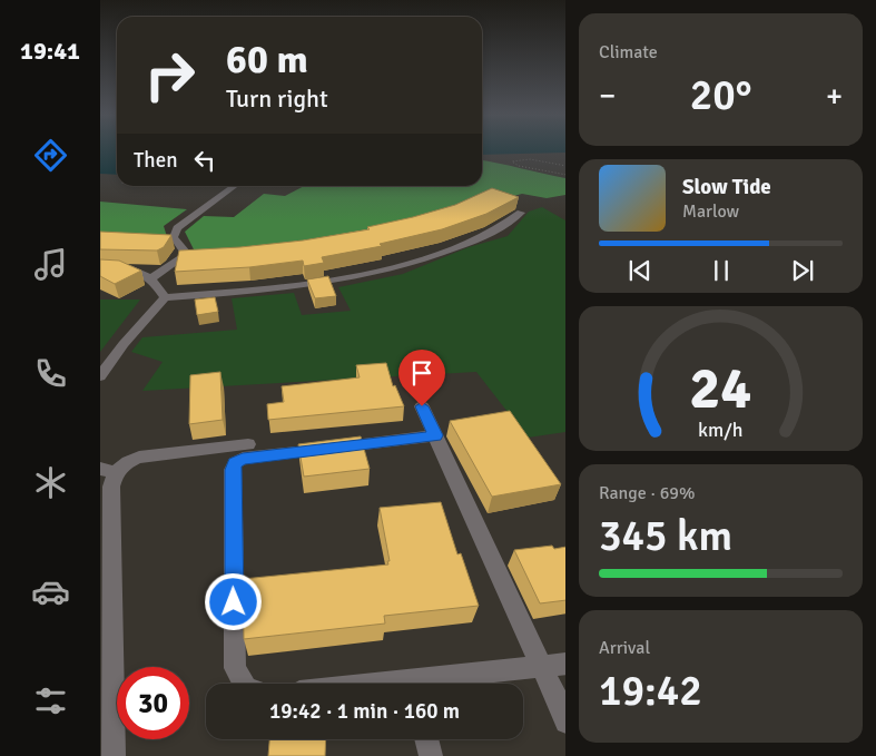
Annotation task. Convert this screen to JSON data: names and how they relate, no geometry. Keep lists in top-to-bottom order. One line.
{"page":{"tabs":"19:41","tile":["Climate",["Range · 69%","345 km"],["Arrival","19:42"]],"turn":["60 m","Turn right"],"heat":["−","20°","+"],"then":"Then","song":["Slow Tide","Marlow"],"limit":"30","trip":"19:42 · 1 min · 160 m","gauge":["24","km/h"]}}
